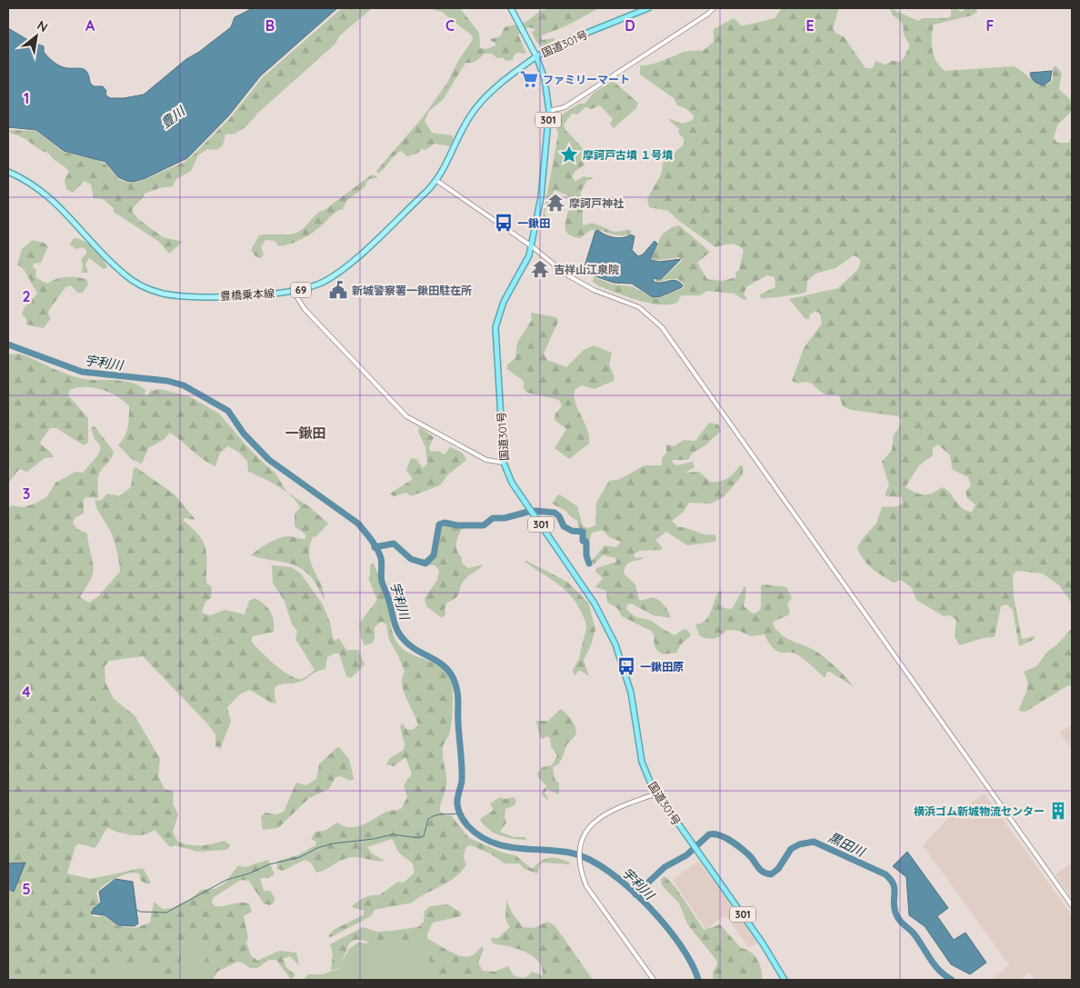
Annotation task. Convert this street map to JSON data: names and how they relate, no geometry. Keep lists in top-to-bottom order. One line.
{"streets":{"highway":["国道301号","301"],"main road":["69","豊橋乗本線"]},"crossings":[["国道301号","豊橋乗本線"]],"districts":["一鍬田"],"water":["豊川","宇利川","黒田川"],"places":{"supermarket":["ファミリーマート"],"place":["摩訶戸古墳 １号墳"],"temple":["摩訶戸神社","吉祥山江泉院"],"bus stop":["一鍬田","一鍬田原"],"public building":["新城警察署一鍬田駐在所"],"building":["横浜ゴム新城物流センター"]},"north":"top right","grid":{"columns":["A","B","C","D","E","F"],"rows":["1","2","3","4","5"]}}
